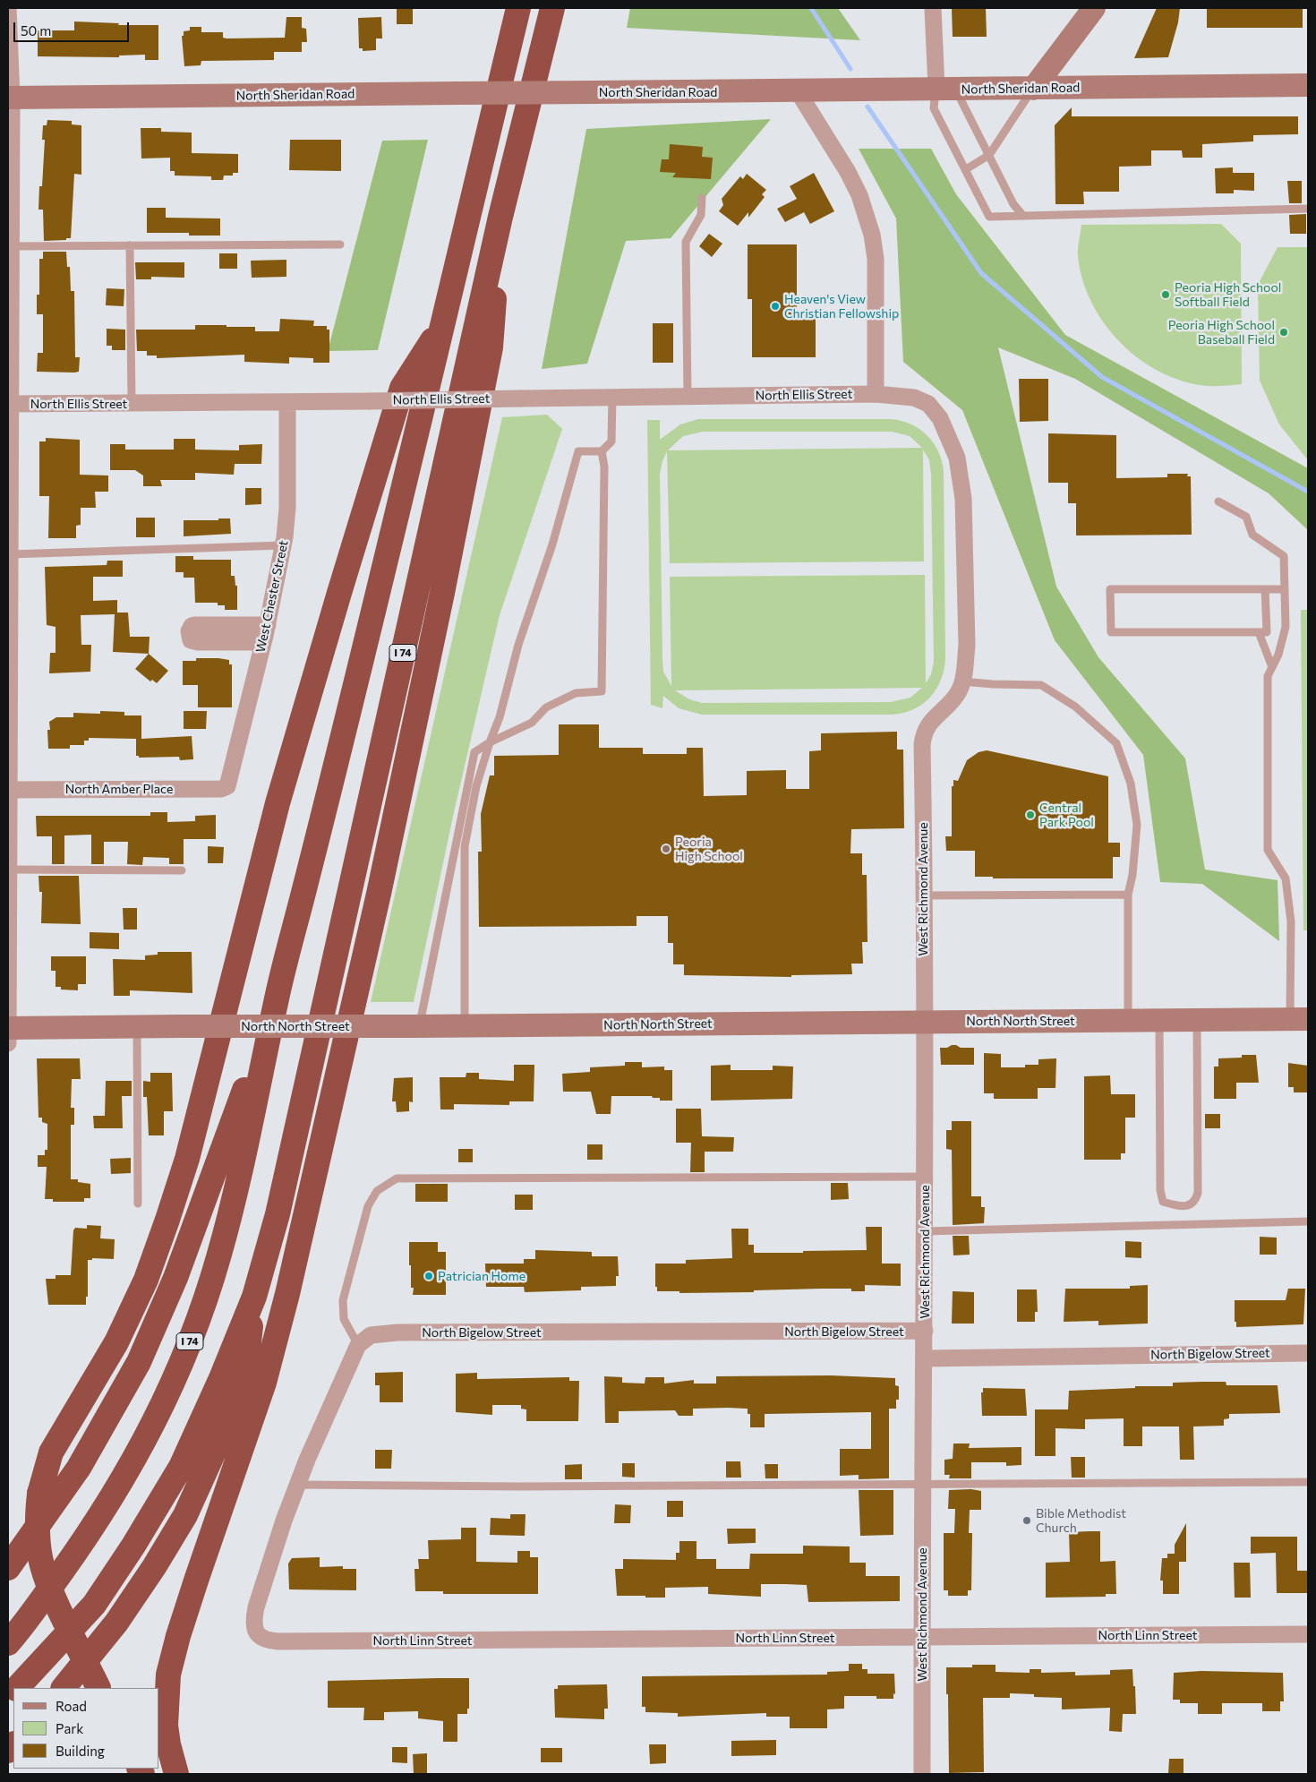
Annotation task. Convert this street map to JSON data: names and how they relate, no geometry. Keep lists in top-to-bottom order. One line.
{"streets":{"highway":["I 74"],"main road":["North Sheridan Road","North North Street"],"street":["North Ellis Street","West Chester Street","North Amber Place","West Richmond Avenue","North Bigelow Street","North Linn Street"]},"crossings":[["North Ellis Street","West Chester Street"],["North Ellis Street","West Richmond Avenue"],["West Chester Street","North Amber Place"],["West Richmond Avenue","North North Street"],["West Richmond Avenue","North Bigelow Street"],["West Richmond Avenue","North Linn Street"]],"places":["Peoria High School Softball Field","Heaven's View Christian Fellowship","Peoria High School Baseball Field","Central Park Pool","Peoria High School","Patrician Home","Bible Methodist Church"],"legend":["Road","Park","Building"],"scale_bar":"50 m"}
